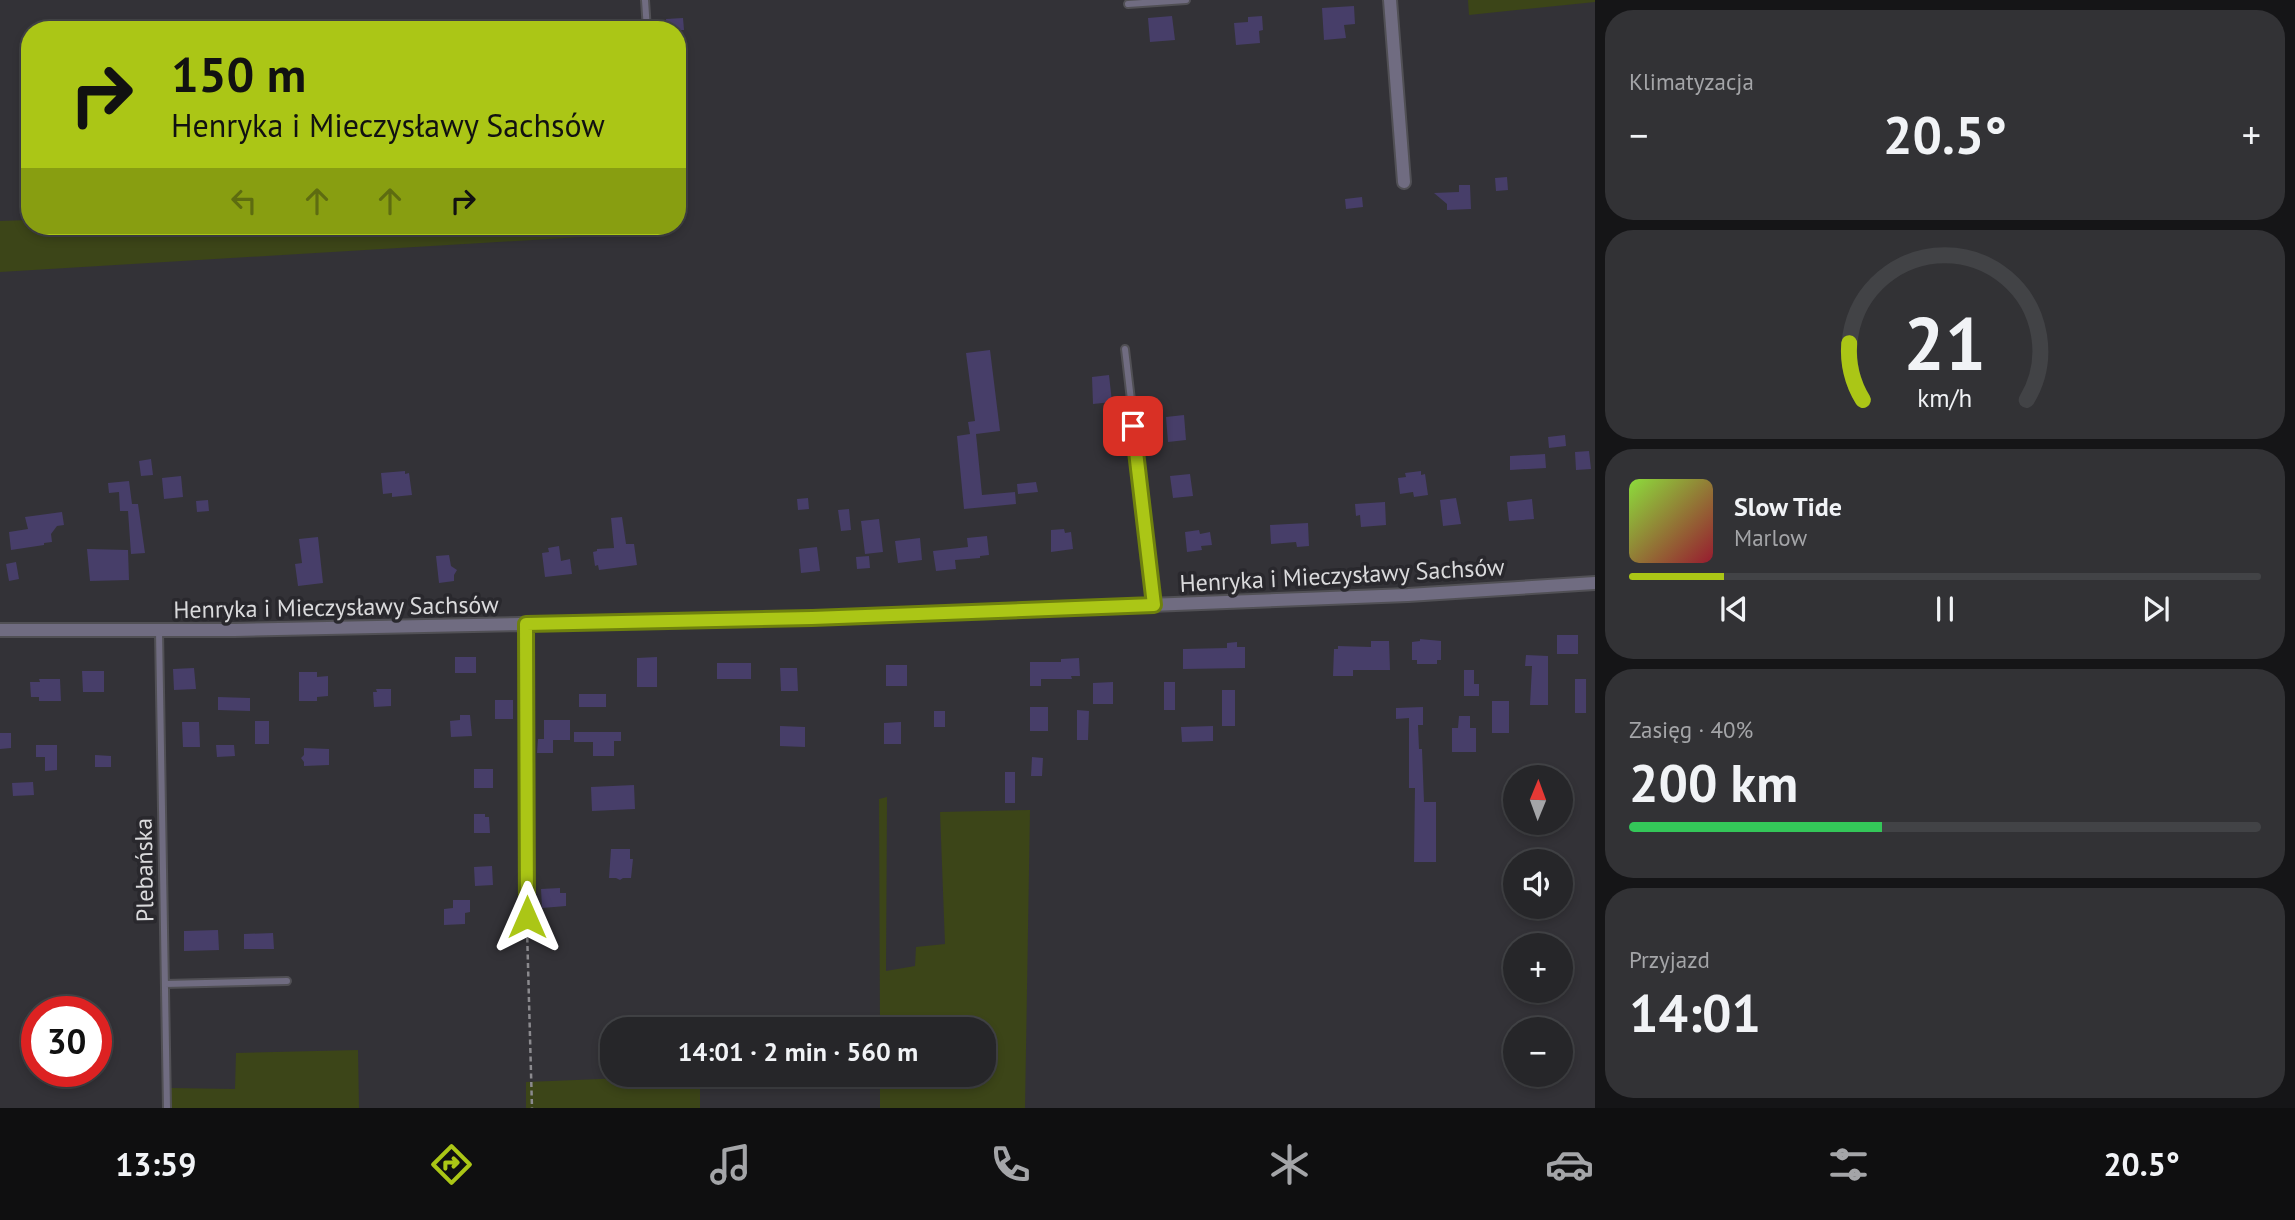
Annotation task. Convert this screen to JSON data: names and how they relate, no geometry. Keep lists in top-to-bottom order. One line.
{"streets":{"street":["Henryka i Mieczysławy Sachsów"],"lane":["Plebańska"]},"crossings":[["Henryka i Mieczysławy Sachsów","Plebańska"]],"north":"top","page":{"tile":["Klimatyzacja",["Zasięg · 40%","200 km"],["Przyjazd","14:01"]],"turn":["150 m","Henryka i Mieczysławy Sachsów"],"heat":["−","20.5°","+"],"song":["Slow Tide","Marlow"],"map_buttons":["+","−"],"limit":"30","trip":"14:01 · 2 min · 560 m","tabs":["13:59","20.5°"],"gauge":["21","km/h"]}}
